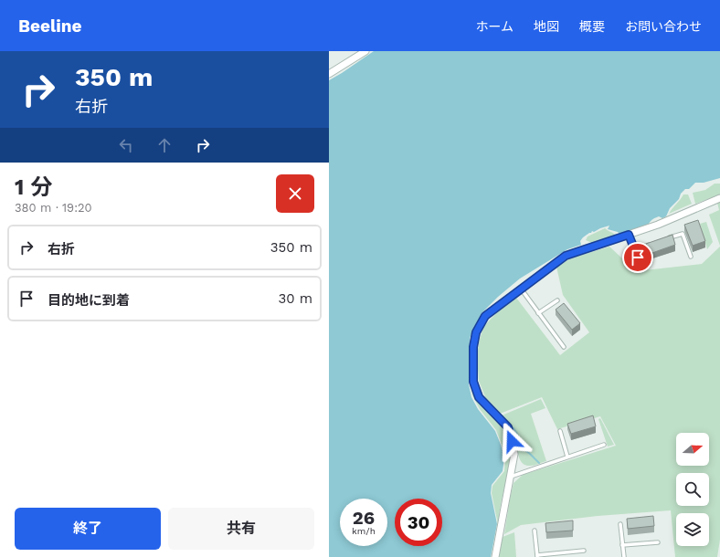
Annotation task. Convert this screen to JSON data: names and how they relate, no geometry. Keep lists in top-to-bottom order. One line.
{"north":"right","page":{"header":"Beeline","nav":["ホーム","地図","概要","お問い合わせ"],"turn":["350 m","右折"],"heading":["1 分","380 m · 19:20"],"list":[{"name":"右折","value":"350 m"},{"name":"目的地に到着","value":"30 m"}],"speed":"26 km/h","limit":"30","buttons":["終了","共有"]}}
